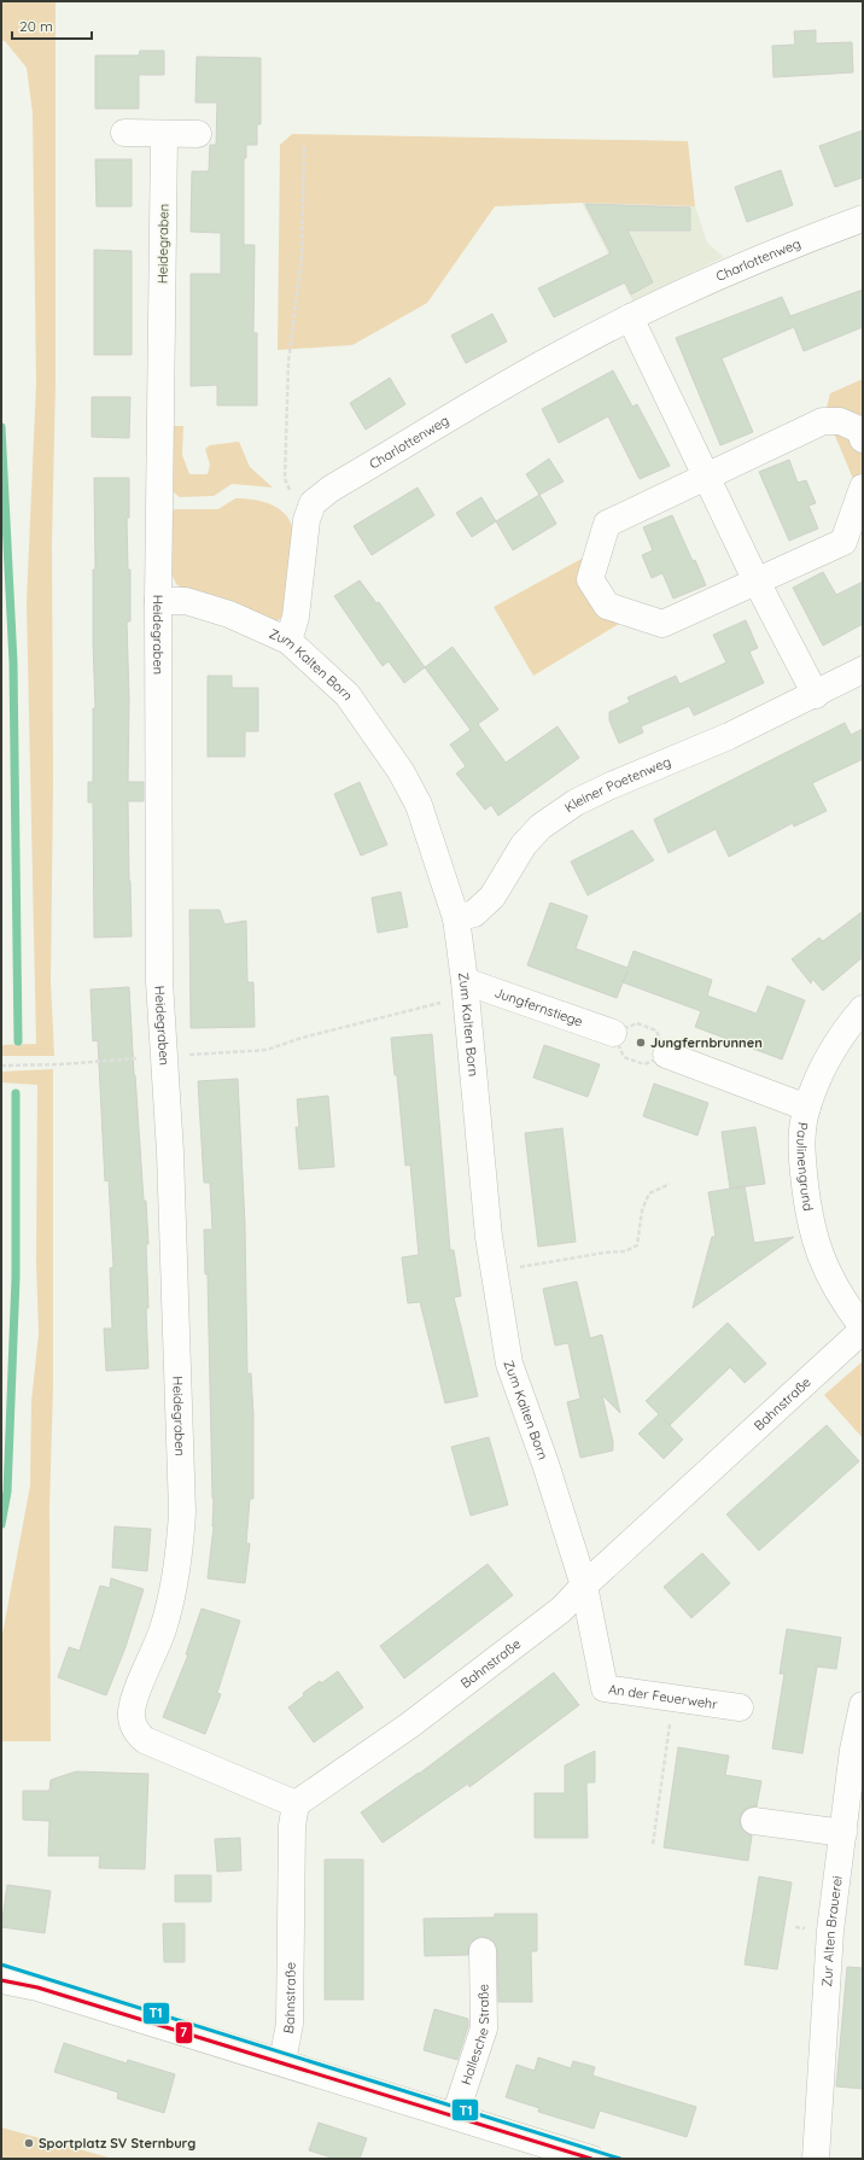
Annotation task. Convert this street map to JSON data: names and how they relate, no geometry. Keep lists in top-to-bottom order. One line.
{"streets":{"street":["Heidegraben","Charlottenweg","Zum Kalten Born","Kleiner Poetenweg","Jungfernstiege","Paulinengrund","Bahnstraße","An der Feuerwehr","Zur Alten Brauerei","Hallesche Straße"]},"crossings":[["Heidegraben","Zum Kalten Born"],["Heidegraben","Bahnstraße"],["Charlottenweg","Zum Kalten Born"],["Zum Kalten Born","Kleiner Poetenweg"],["Zum Kalten Born","Jungfernstiege"],["Zum Kalten Born","Bahnstraße"],["Zum Kalten Born","An der Feuerwehr"],["Paulinengrund","Bahnstraße"],["Bahnstraße","An der Feuerwehr"]],"places":["Jungfernbrunnen","Sportplatz SV Sternburg"],"lines":["transit line T1","transit line 7"],"scale_bar":"20 m"}
